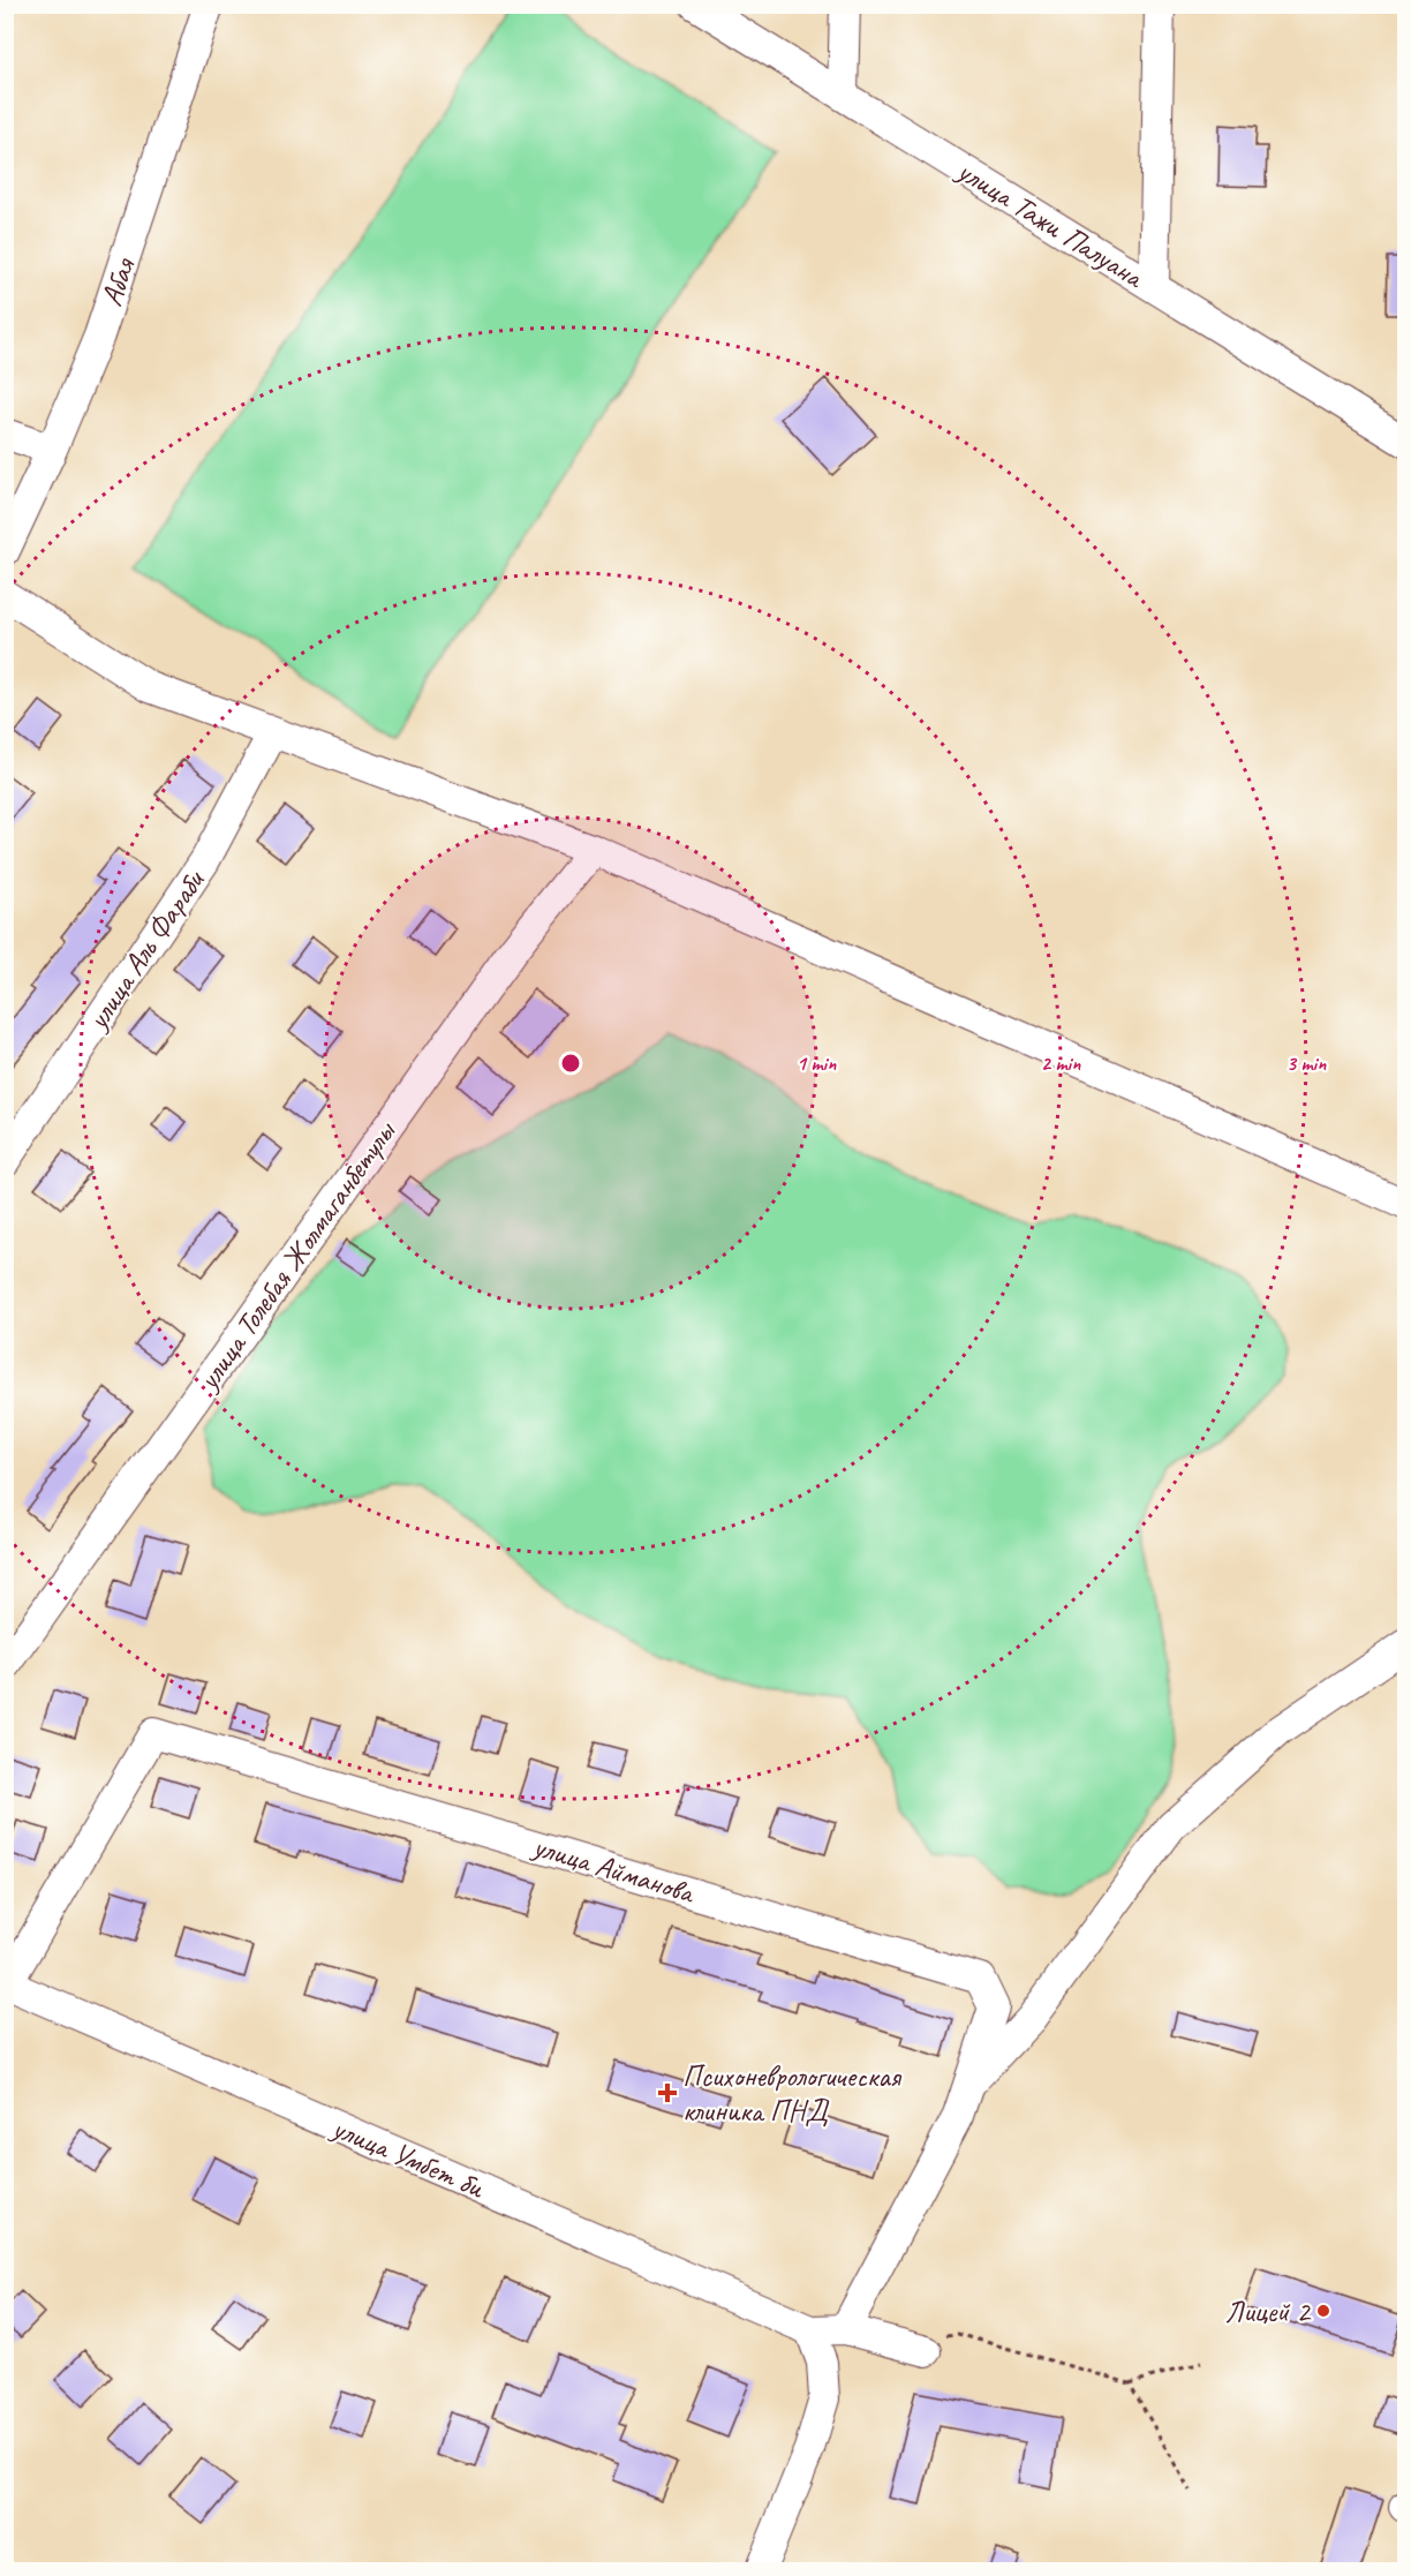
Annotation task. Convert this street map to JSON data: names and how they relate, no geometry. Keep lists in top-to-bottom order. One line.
{"streets":{"street":["улица Тажи Палуана","Абая","улица Аль Фараби","улица Толебая Жолмаганбетулы","улица Айманова","улица Умбет би"]},"crossings":[["улица Айманова","улица Умбет би"]],"places":{"health":["Психоневрологическая клиника ПНД"],"other":["Лицей 2"]},"rings":["1 min","2 min","3 min"]}
